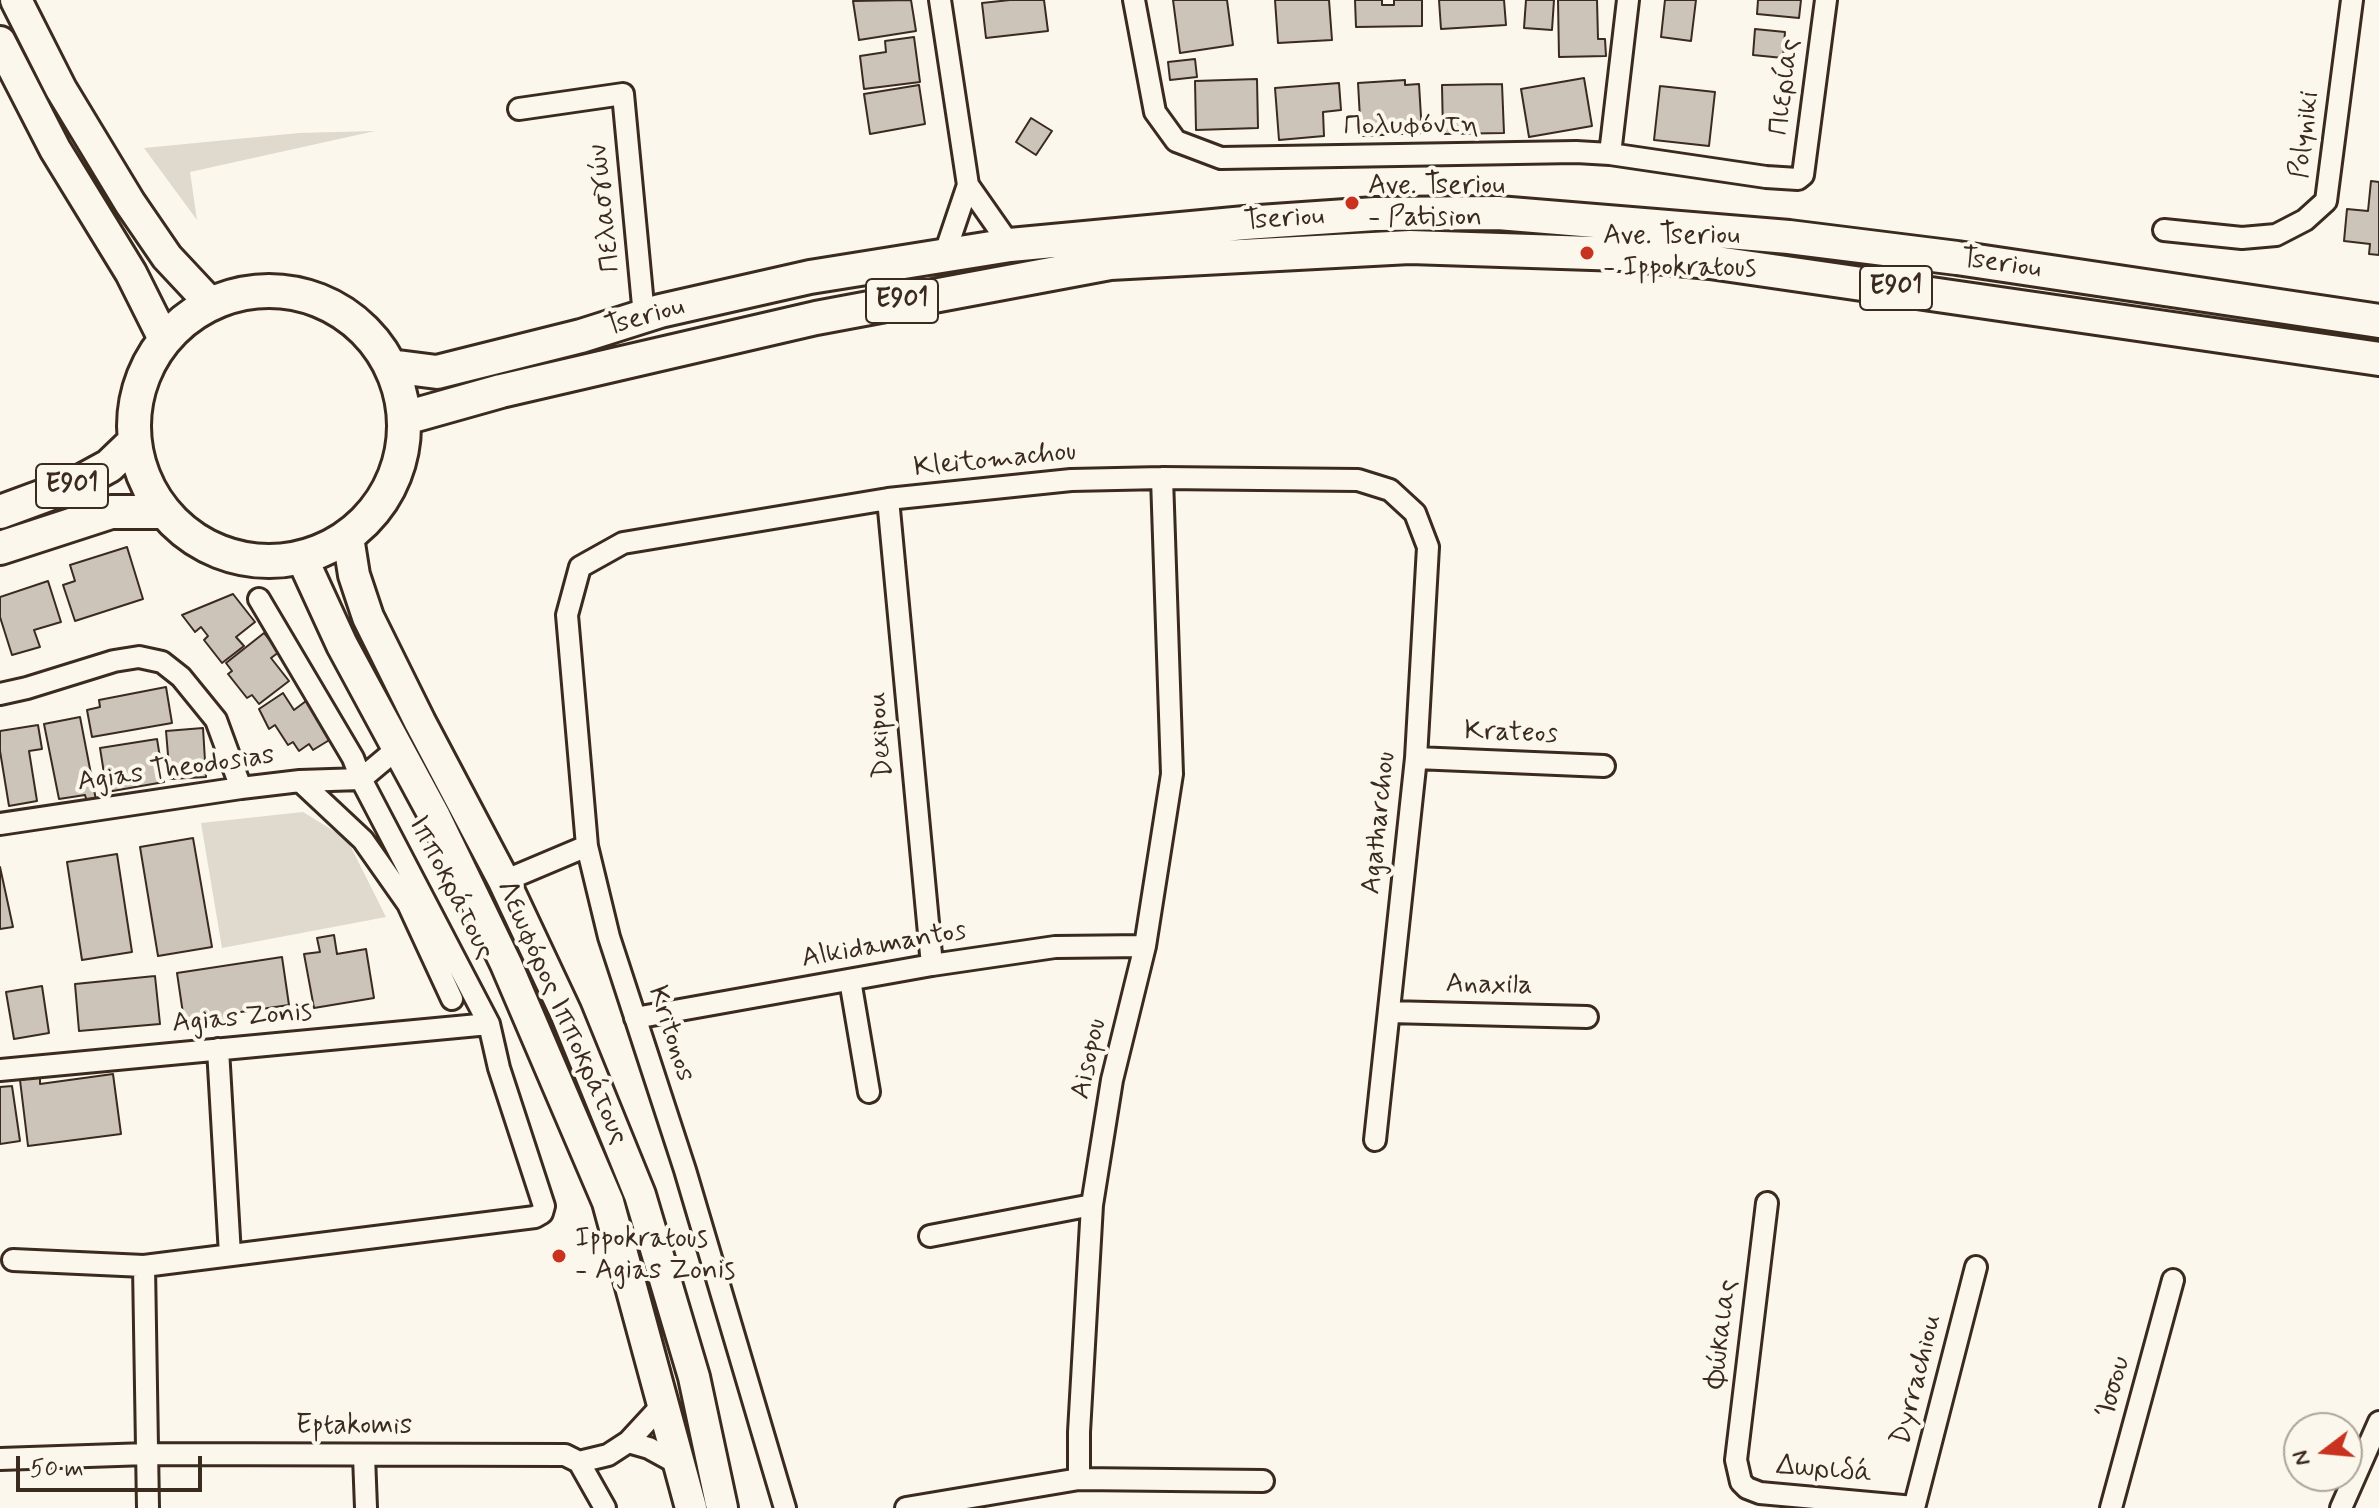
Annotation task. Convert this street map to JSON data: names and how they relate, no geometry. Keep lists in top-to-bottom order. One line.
{"streets":{"main road":["Tseriou","E901","Λεωφόρος Ιπποκράτους"],"street":["Πιερίας","Πολυφόντη","Polyniki","Πελασγών","Kleitomachou","Krateos","Dexipou","Agias Theodosias","Agatharchou","Ιπποκράτους","Alkidamantos","Anaxila","Agias Zonis","Kritonos","Aisopou","Φώκαιας","Dyrrachiou","Ίσσου","Eptakomis","Δωριδά"]},"crossings":[["Πιερίας","Πολυφόντη"],["Πελασγών","Tseriou"],["Tseriou","E901"],["Tseriou","Λεωφόρος Ιπποκράτους"],["E901","Λεωφόρος Ιπποκράτους"],["Kleitomachou","Dexipou"],["Kleitomachou","Agatharchou"],["Kleitomachou","Kritonos"],["Kleitomachou","Aisopou"],["Krateos","Agatharchou"],["Dexipou","Alkidamantos"],["Agias Theodosias","Ιπποκράτους"],["Agatharchou","Anaxila"],["Ιπποκράτους","Agias Zonis"],["Alkidamantos","Kritonos"],["Alkidamantos","Aisopou"],["Φώκαιας","Δωριδά"],["Dyrrachiou","Δωριδά"]],"places":["Ave. Tseriou - Patision","Ave. Tseriou - Ippokratous","Ippokratous - Agias Zonis"],"scale_bar":"50 m","north":"left"}
